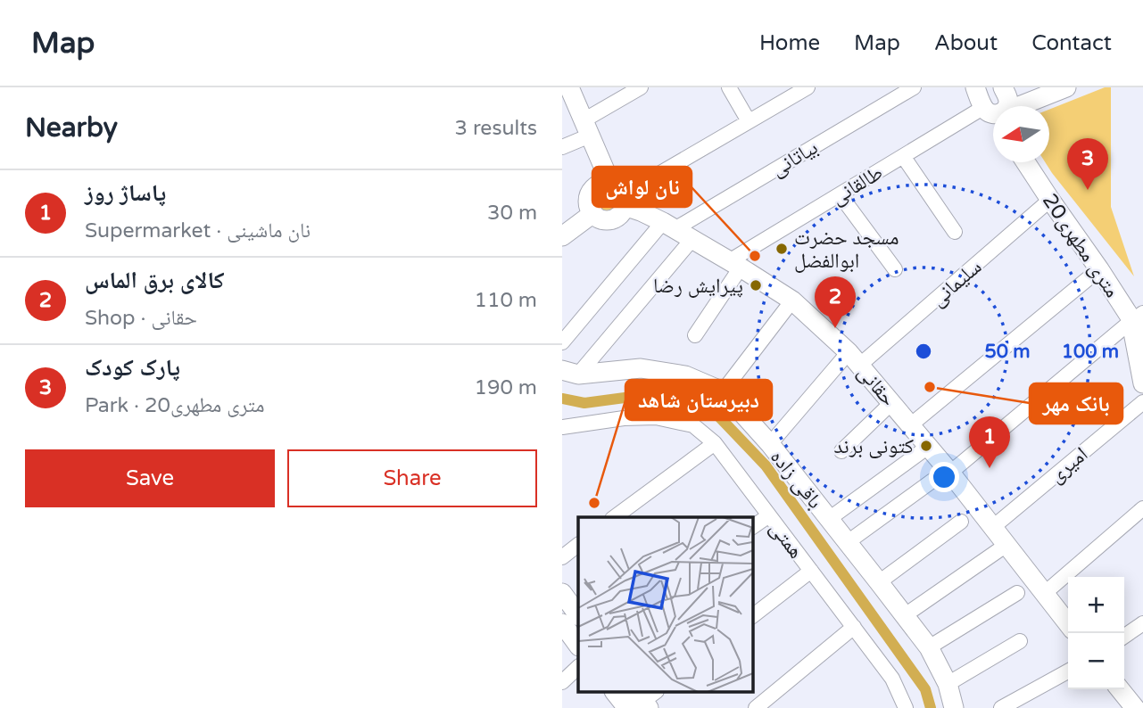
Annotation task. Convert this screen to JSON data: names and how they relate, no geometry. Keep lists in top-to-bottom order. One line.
{"streets":{"street":["بیاتانی","طالقانی","20متری مطهری","سلیمانی","حقانی","امیری","باقی زاده","همتی"]},"crossings":[["بیاتانی","حقانی"],["طالقانی","حقانی"],["20متری مطهری","سلیمانی"],["سلیمانی","حقانی"],["سلیمانی","باقی زاده"],["حقانی","امیری"]],"places":["مسجد حضرت ابوالفضل","نان لواش","پیرایش رضا","بانک مهر","کتونی برند","دبیرستان شاهد"],"north":"left","page":{"header":"Map","nav":["Home","Map","About","Contact"],"heading":["Nearby","3 results"],"pins":["3","2","1"],"list":[{"mark":"1","name":"پاساژ روز","note":"Supermarket · نان ماشینی","value":"30 m"},{"mark":"2","name":"کالای برق الماس","note":"Shop · حقانی","value":"110 m"},{"mark":"3","name":"پارک کودک","note":"Park · 20متری مطهری","value":"190 m"}],"buttons":["Save","Share"],"map_buttons":["+","−"]},"rings":["50 m","100 m"]}
